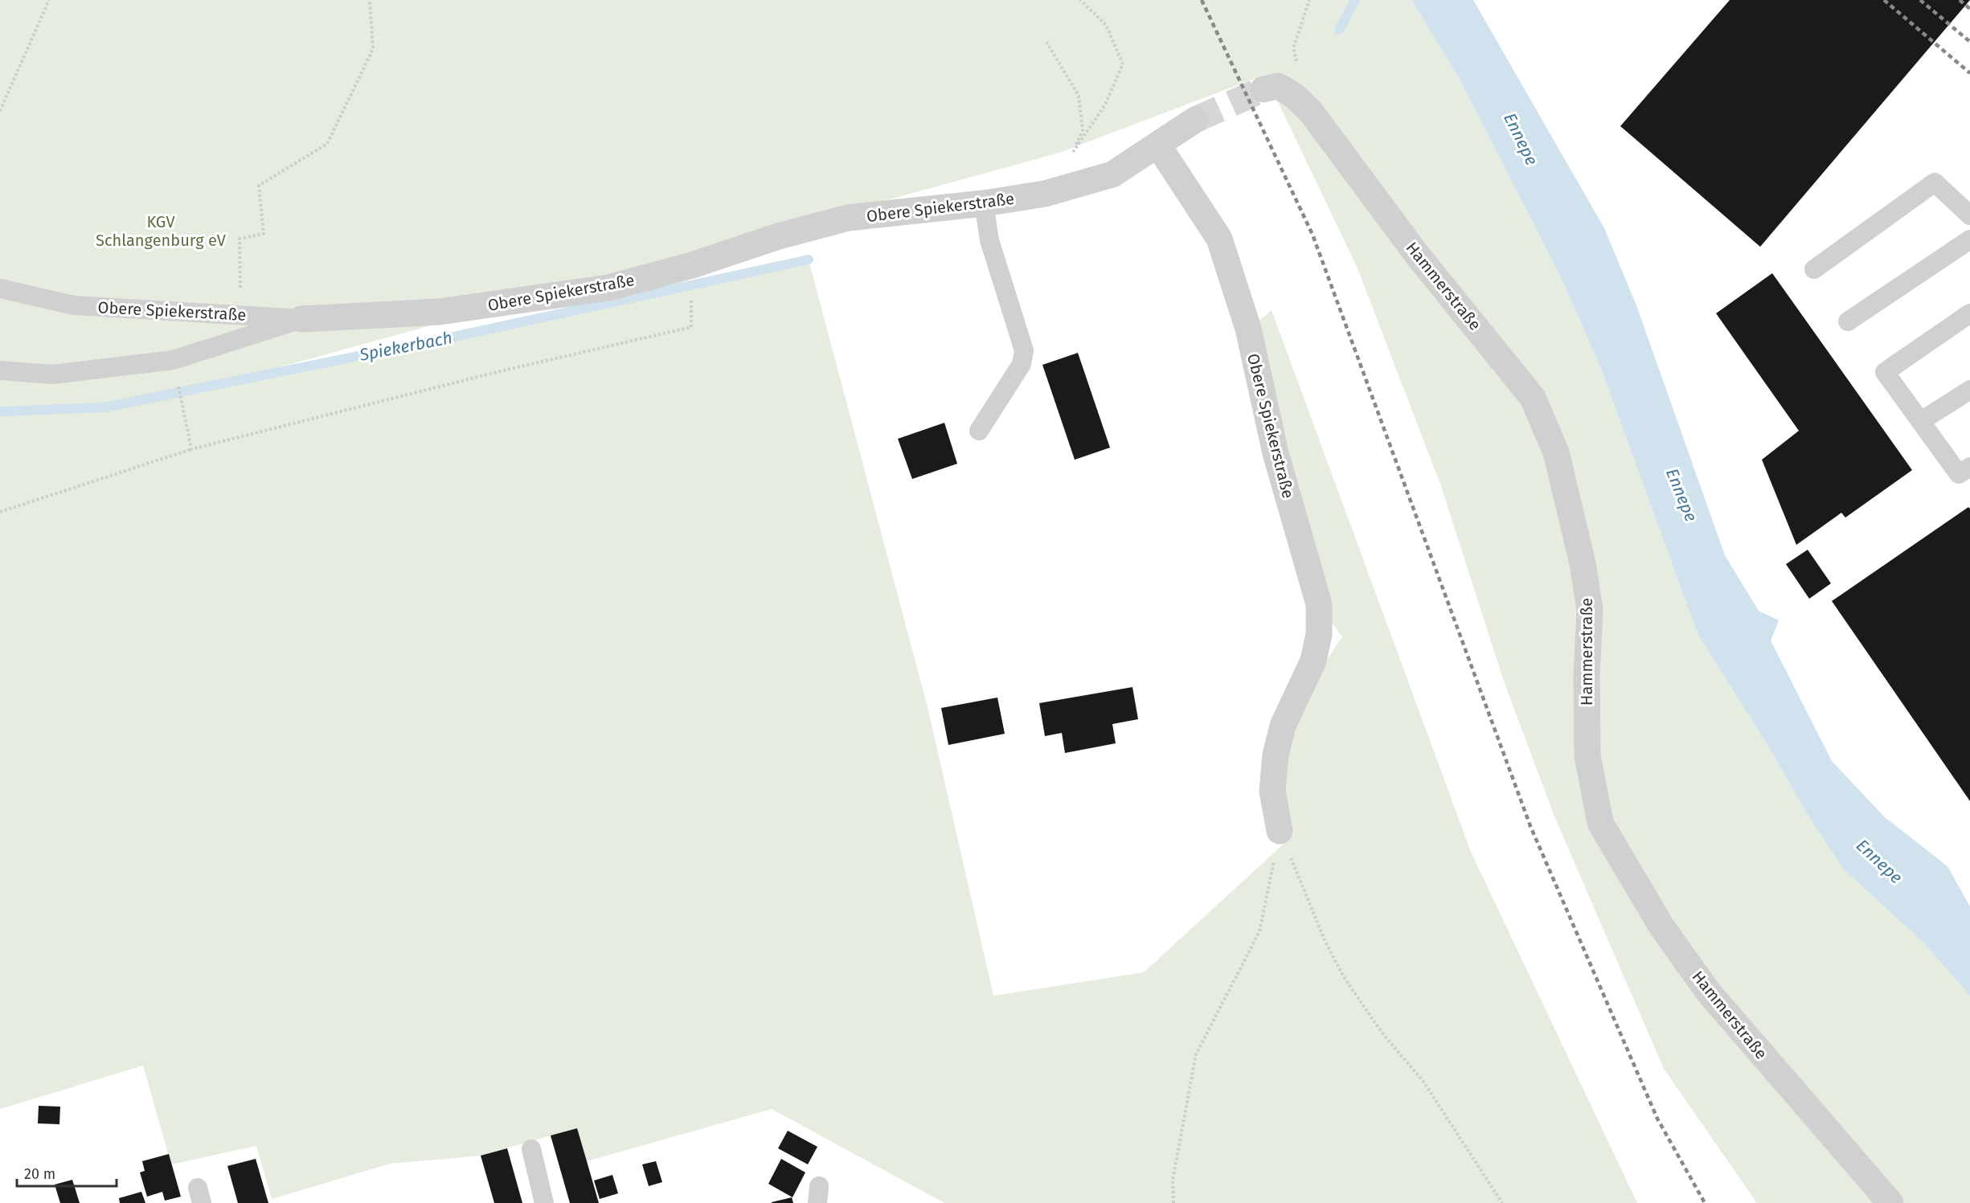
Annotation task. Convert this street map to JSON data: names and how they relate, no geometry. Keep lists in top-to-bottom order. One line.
{"streets":{"street":["Obere Spiekerstraße","Hammerstraße"]},"water":["Ennepe","Spiekerbach"],"parks":["KGV Schlangenburg eV"],"scale_bar":"20 m"}
